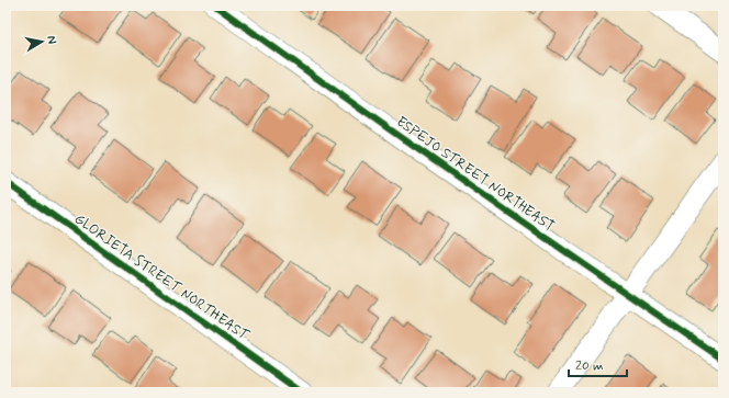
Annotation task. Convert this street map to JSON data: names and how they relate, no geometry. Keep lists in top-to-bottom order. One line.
{"streets":{"street":["ESPEJO STREET NORTHEAST","GLORIETA STREET NORTHEAST"]},"scale_bar":"20 m","north":"right"}
